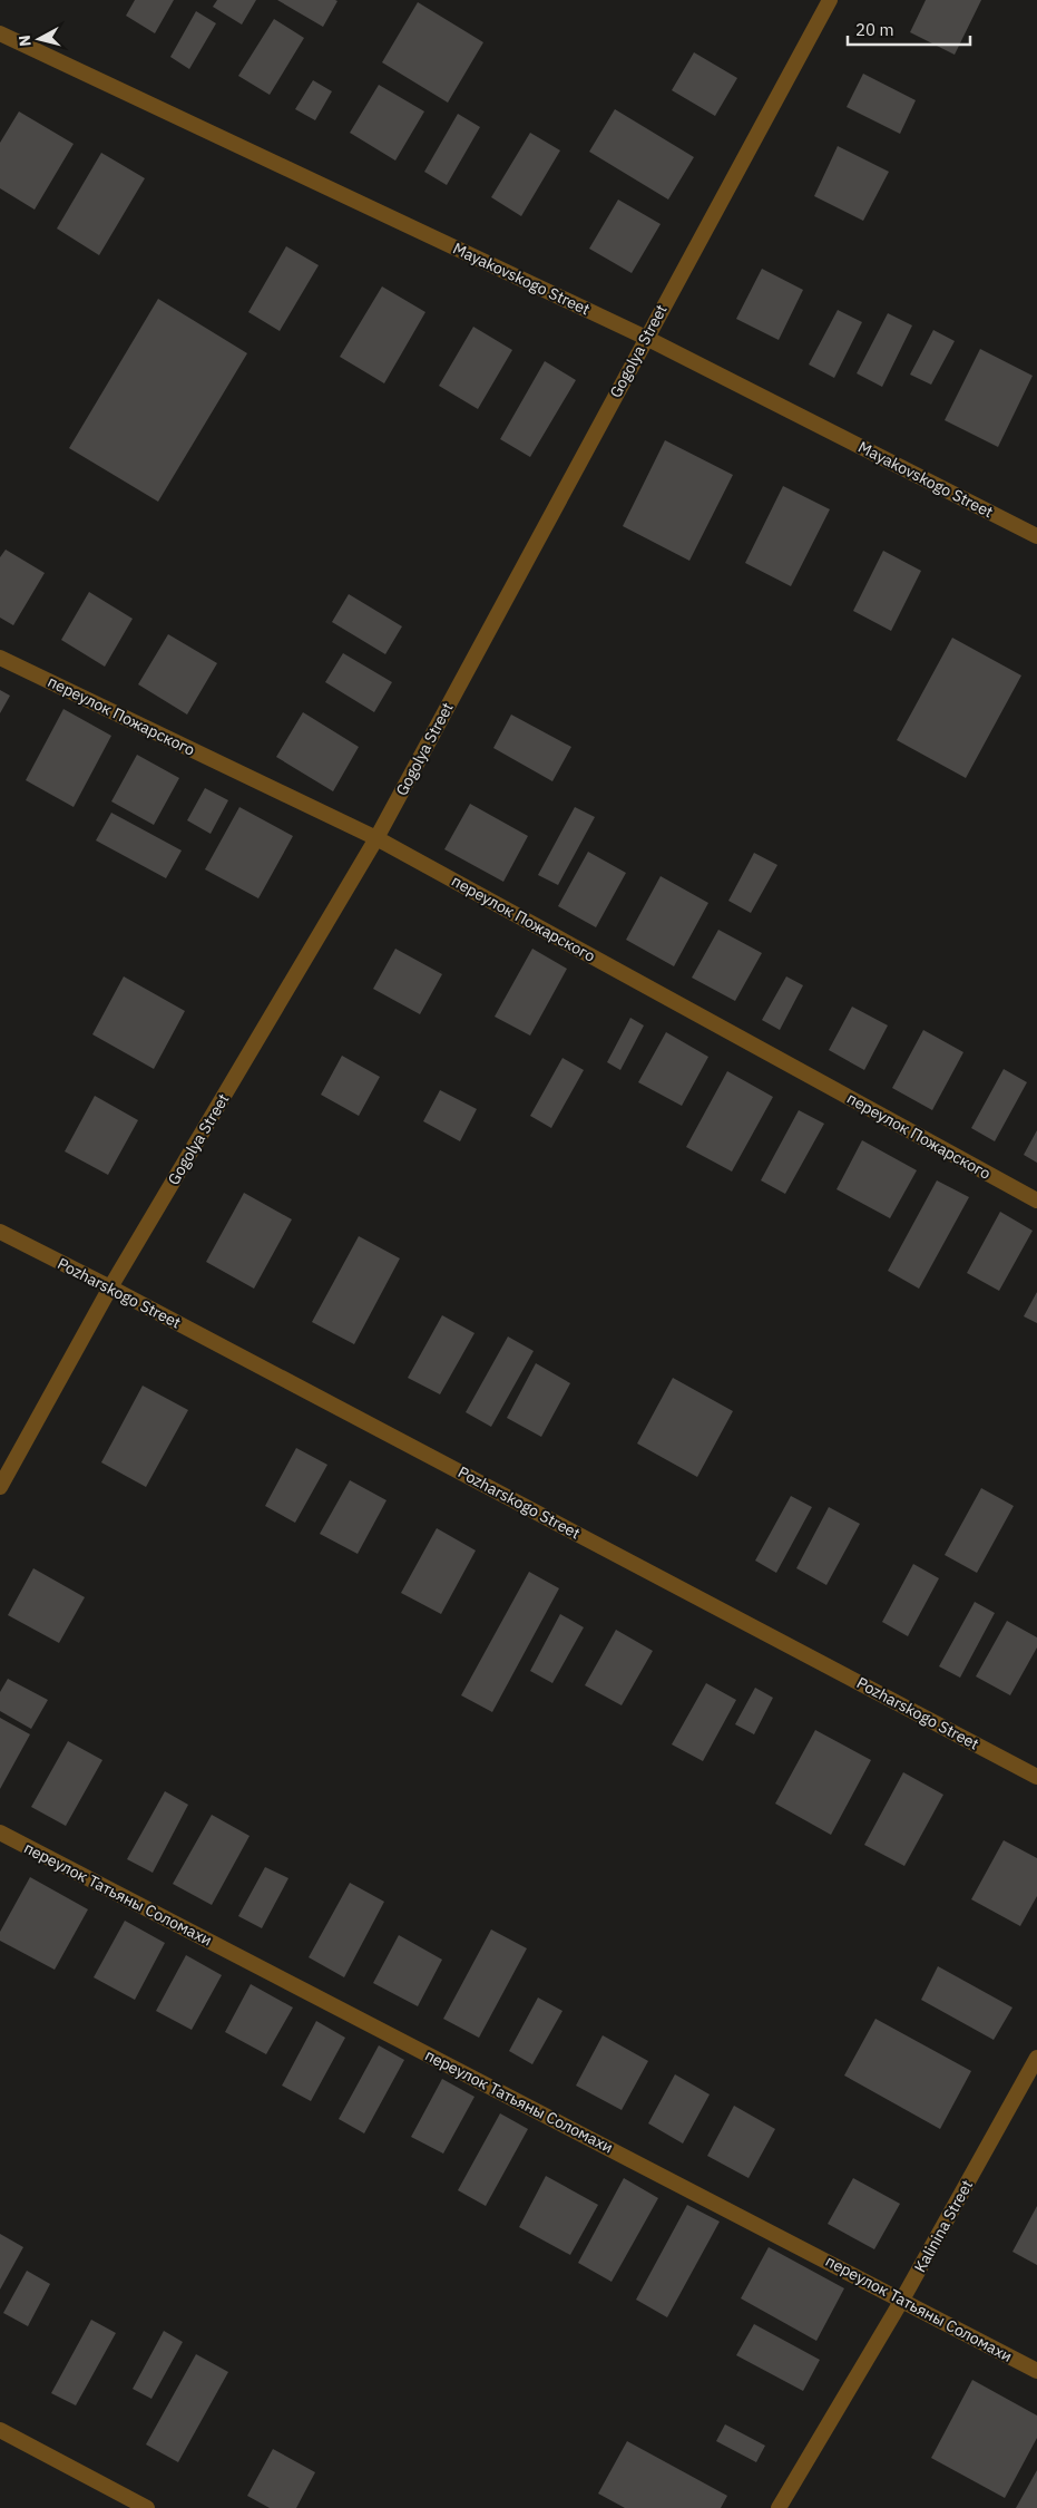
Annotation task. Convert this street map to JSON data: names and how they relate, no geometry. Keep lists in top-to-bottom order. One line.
{"streets":{"street":["Mayakovskogo Street","Gogolya Street","переулок Пожарского","Pozharskogo Street","переулок Татьяны Соломахи","Kalinina Street"]},"crossings":[["Mayakovskogo Street","Gogolya Street"],["Gogolya Street","переулок Пожарского"],["Gogolya Street","Pozharskogo Street"],["переулок Татьяны Соломахи","Kalinina Street"]],"scale_bar":"20 m","north":"left"}
